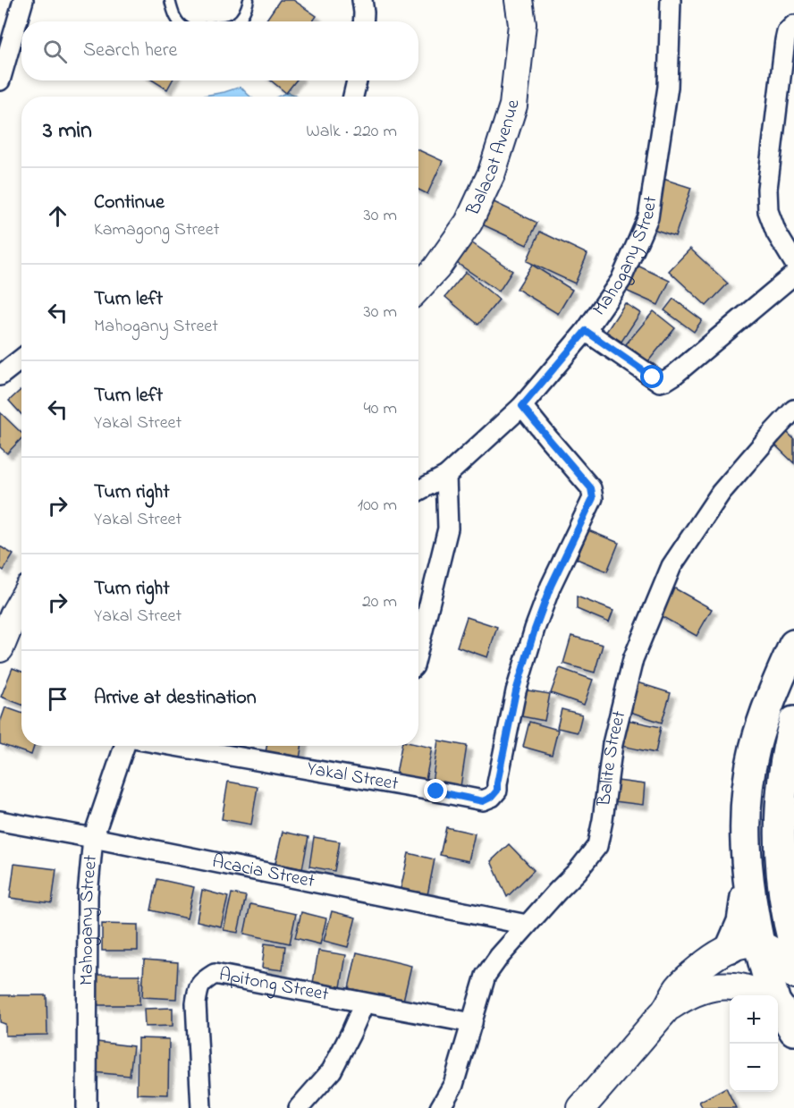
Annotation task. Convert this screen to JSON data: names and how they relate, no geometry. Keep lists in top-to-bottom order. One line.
{"streets":{"street":["Balacat Avenue","Mahogany Street","Balite Street","Yakal Street","Acacia Street","Apitong Street"]},"crossings":[["Mahogany Street","Yakal Street"],["Mahogany Street","Acacia Street"],["Balite Street","Acacia Street"],["Balite Street","Apitong Street"]],"page":{"search":"Search here","heading":["3 min","Walk · 220 m"],"list":[["Continue","Kamagong Street","30 m"],["Turn left","Mahogany Street","30 m"],["Turn left","Yakal Street","40 m"],["Turn right","Yakal Street","100 m"],["Turn right","Yakal Street","20 m"],"Arrive at destination"],"map_buttons":["+","−"]}}
